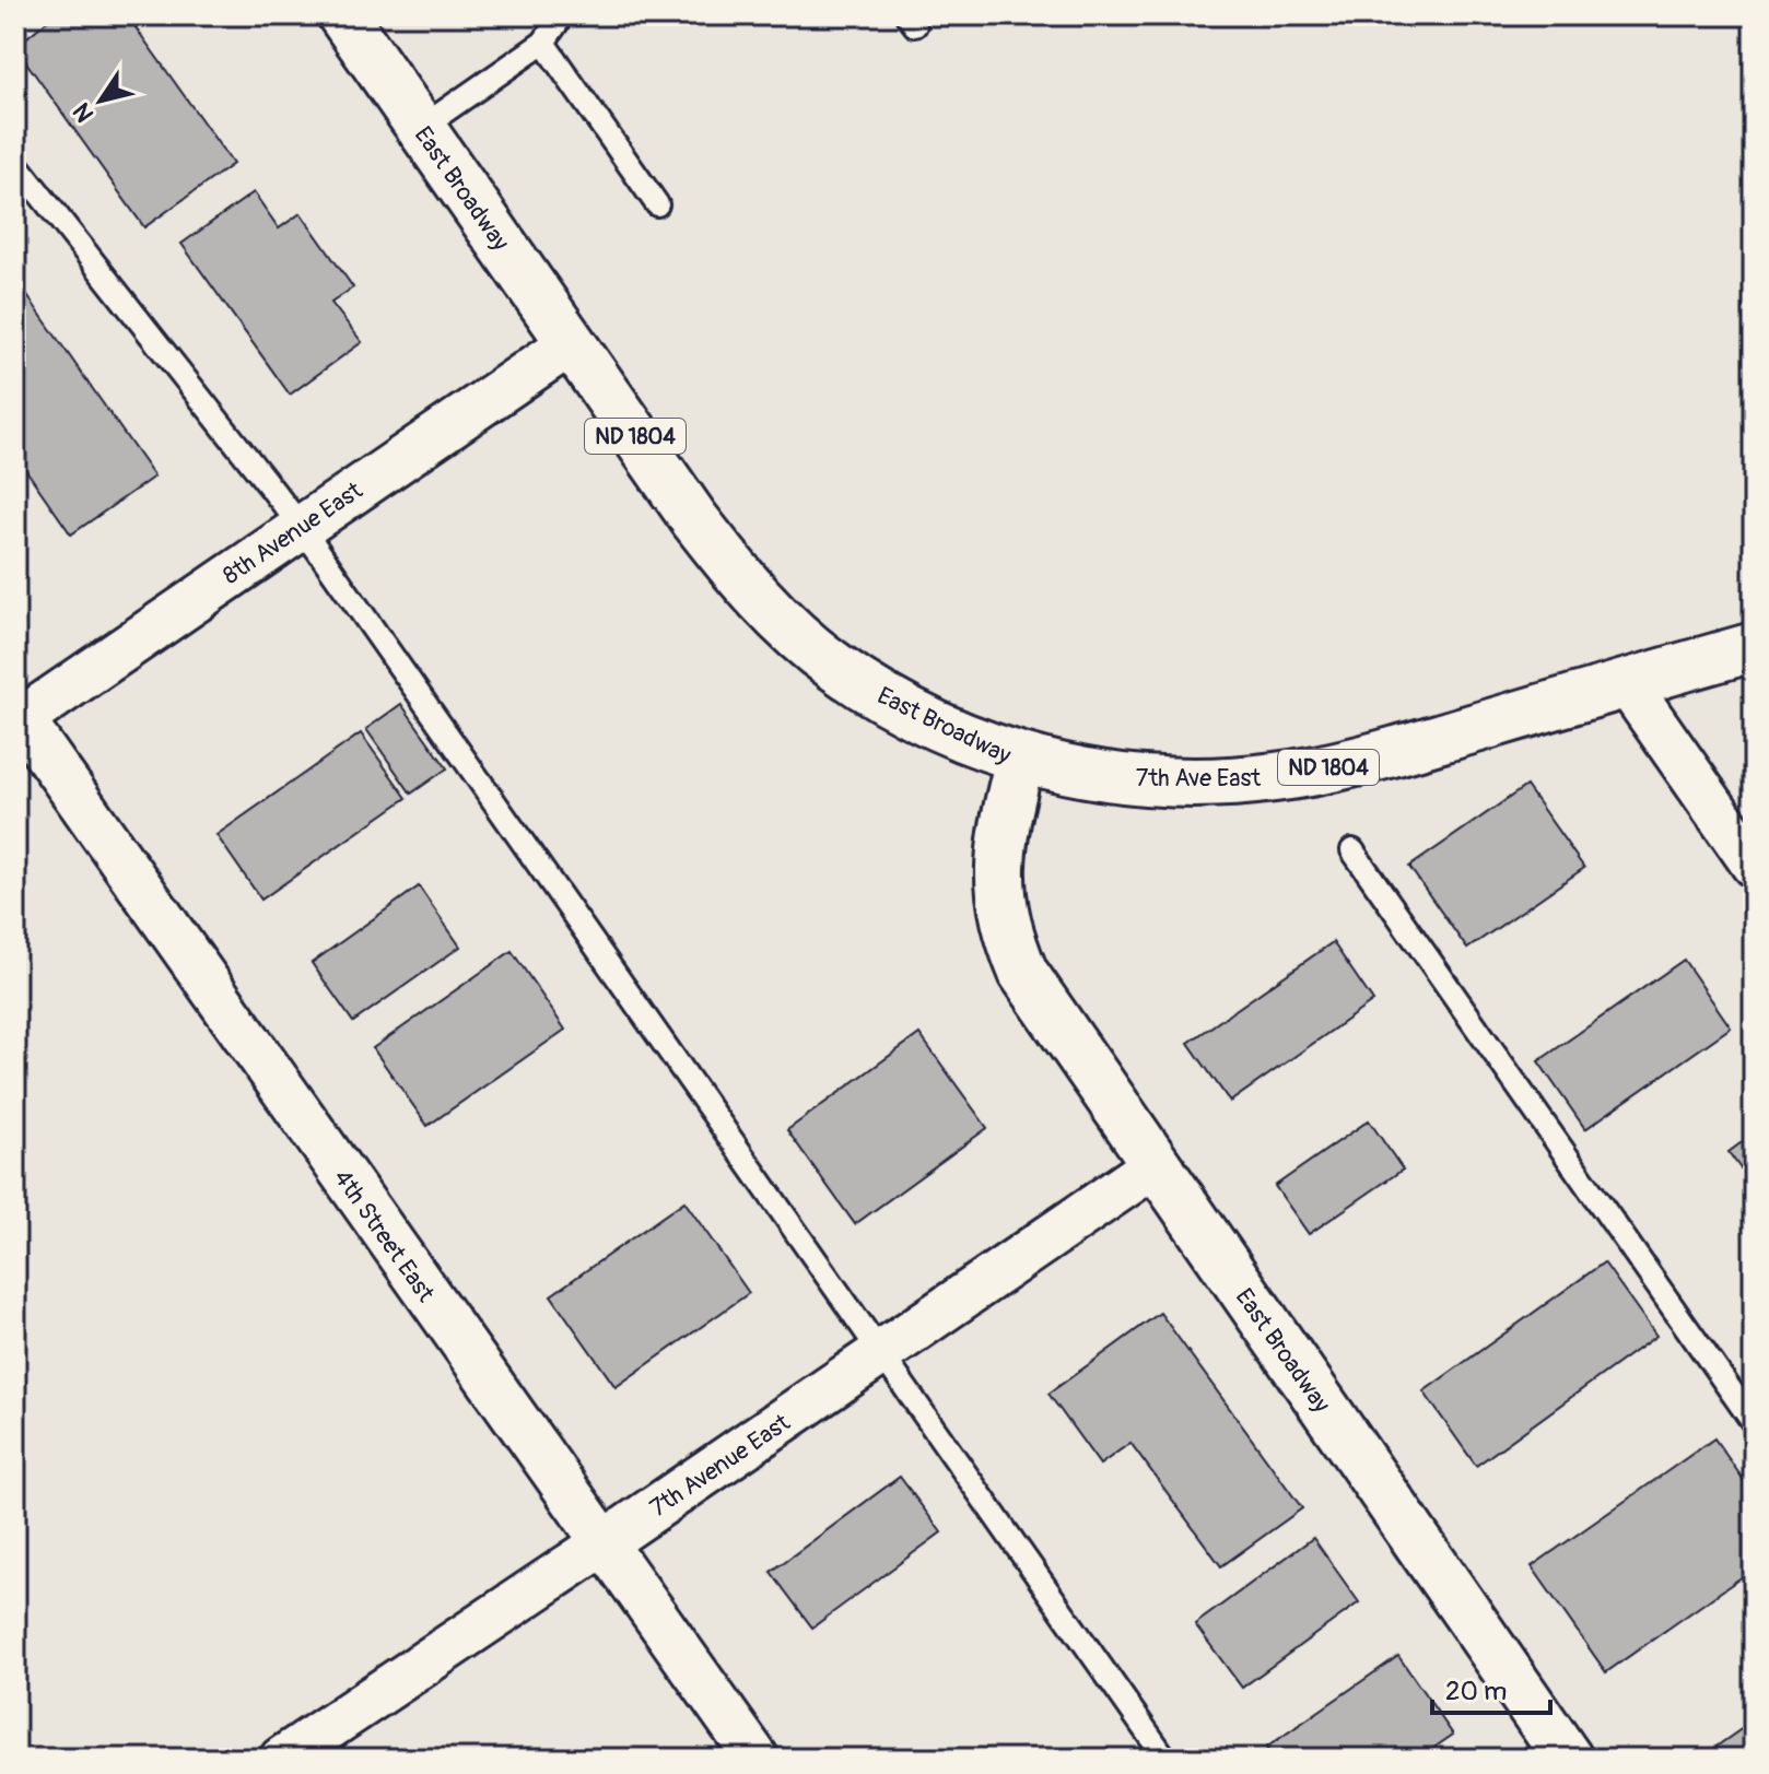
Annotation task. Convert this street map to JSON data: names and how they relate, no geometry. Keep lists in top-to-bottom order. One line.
{"streets":{"main road":["East Broadway","ND 1804","7th Ave East"],"street":["8th Avenue East","4th Street East","7th Avenue East"]},"crossings":[["East Broadway","8th Avenue East"],["East Broadway","7th Ave East"],["East Broadway","7th Avenue East"],["ND 1804","7th Ave East"],["8th Avenue East","4th Street East"],["4th Street East","7th Avenue East"]],"scale_bar":"20 m","north":"bottom left"}
